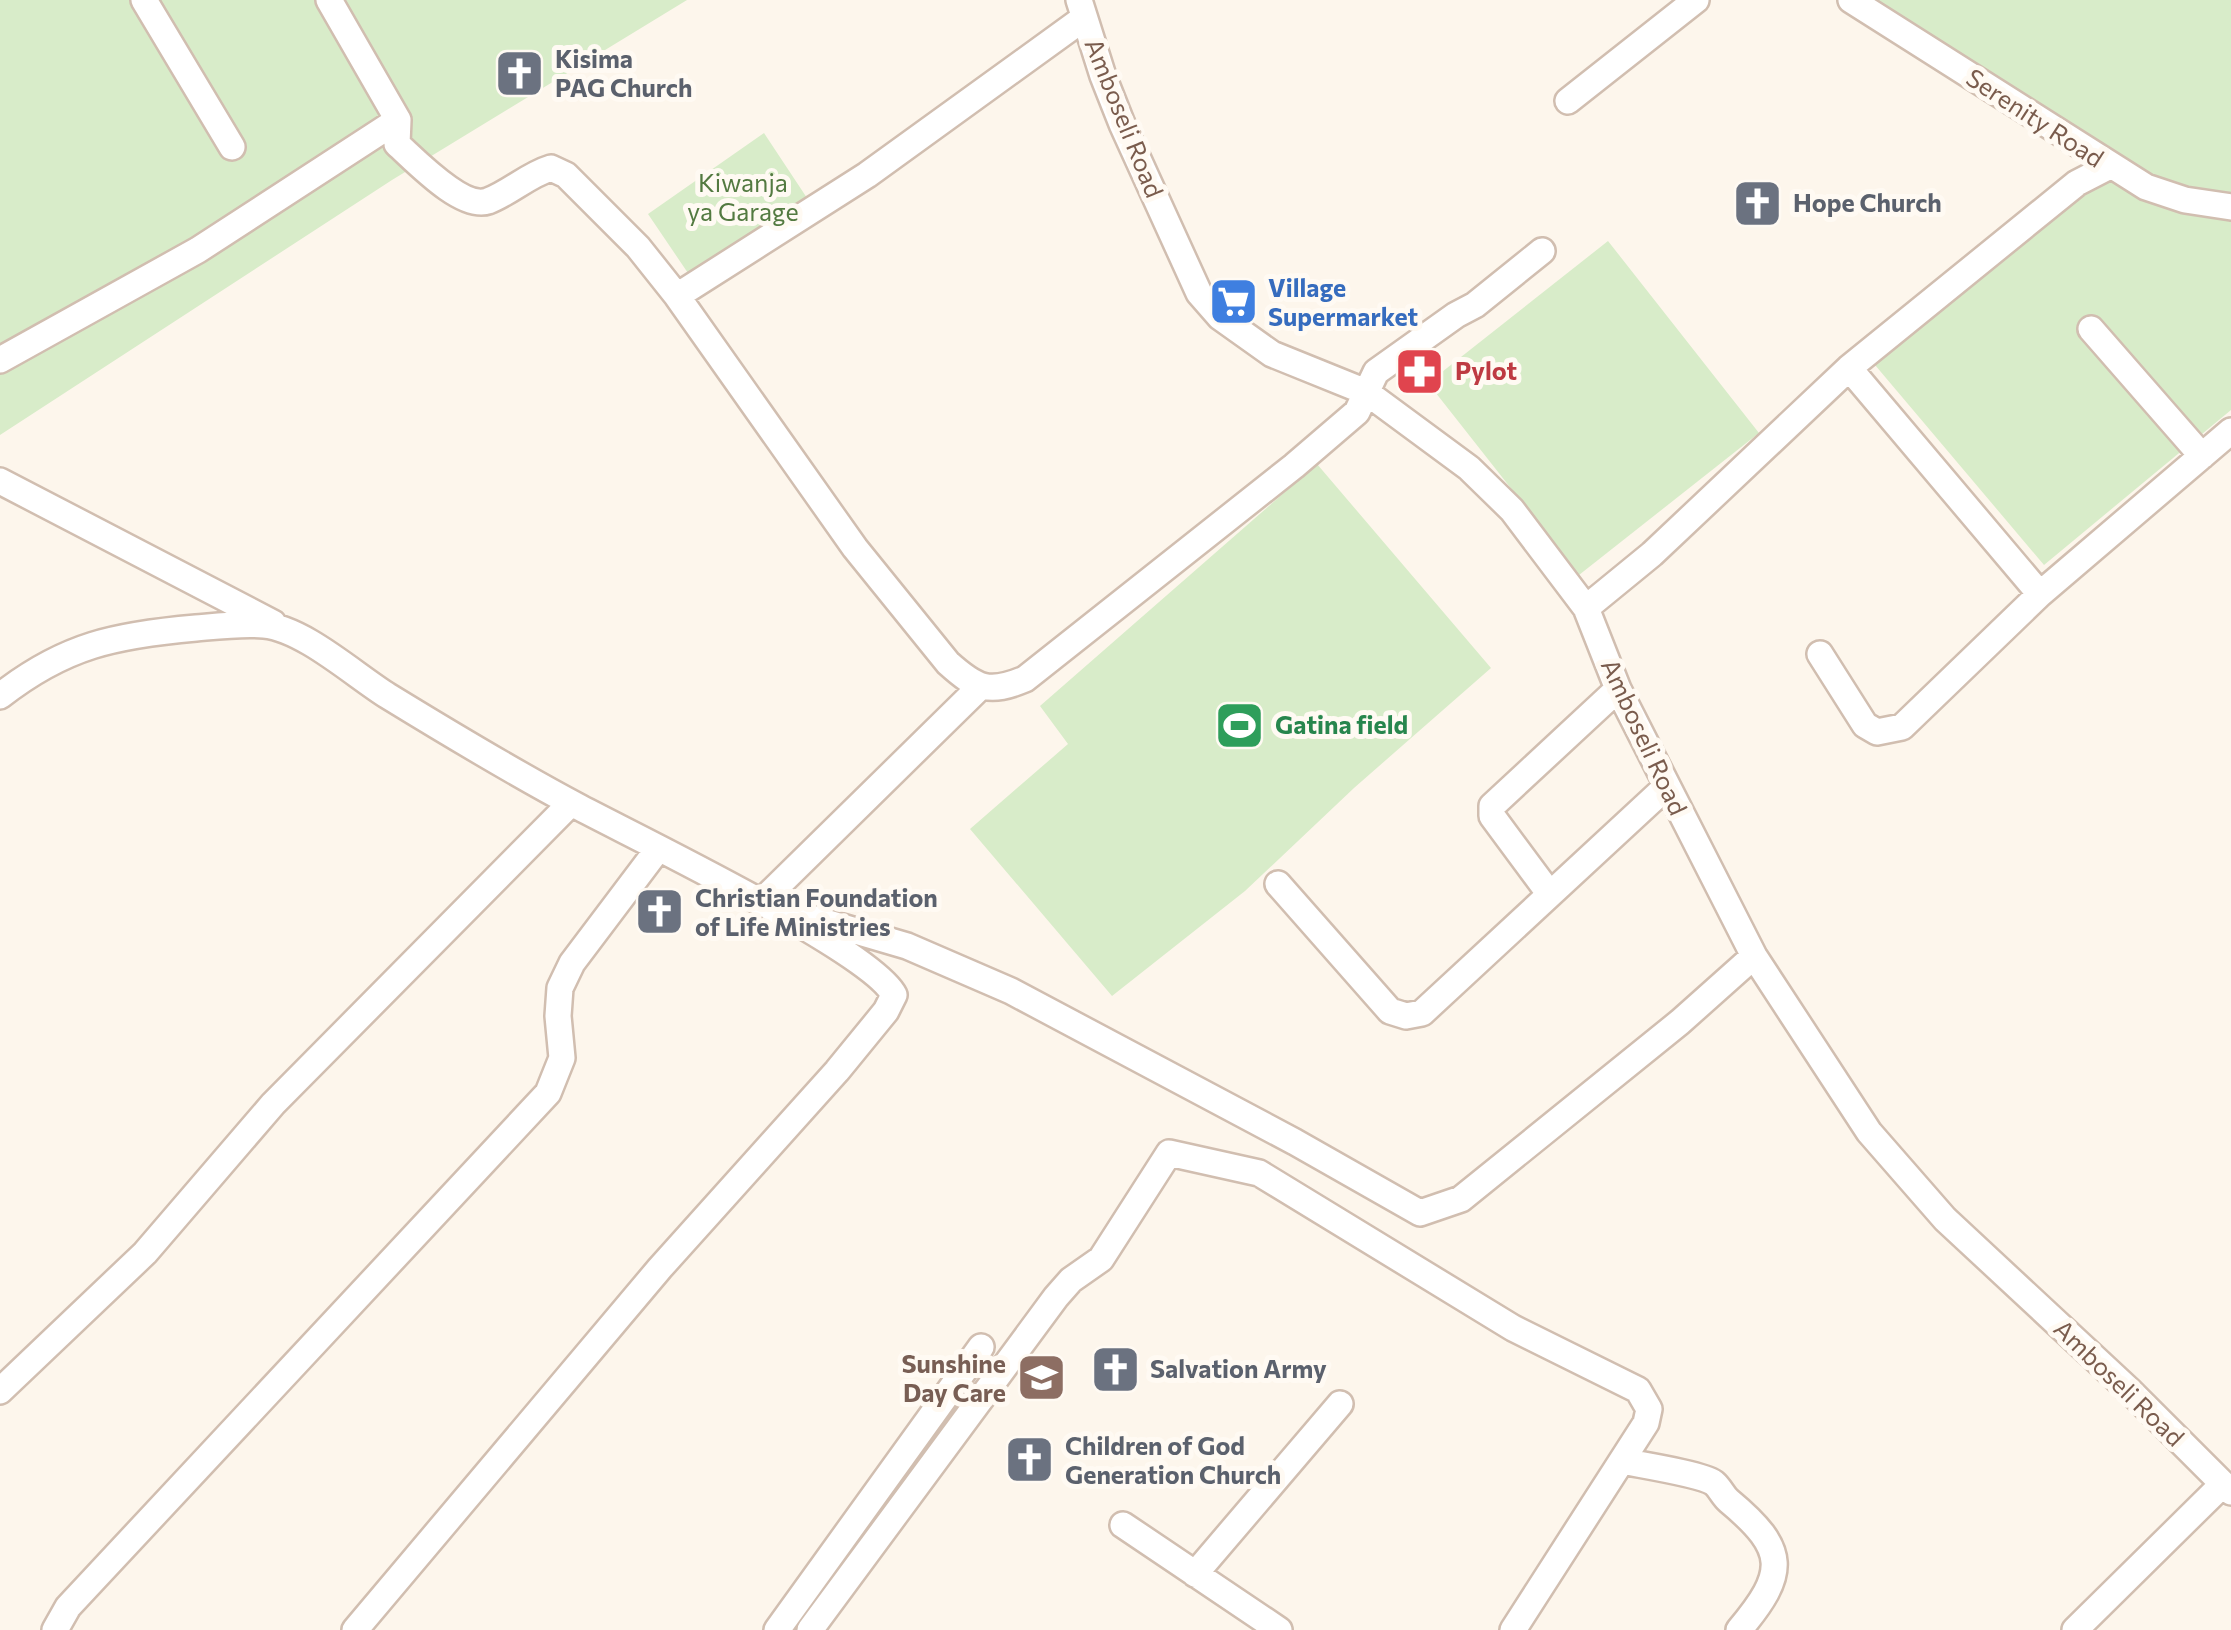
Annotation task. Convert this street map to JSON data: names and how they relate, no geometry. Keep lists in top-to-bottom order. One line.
{"streets":{"street":["Amboseli Road","Serenity Road"]},"parks":["Kiwanja ya Garage"],"places":{"church":["Kisima PAG Church","Hope Church","Christian Foundation of Life Ministries","Salvation Army","Children of God Generation Church"],"supermarket":["Village Supermarket"],"pharmacy":["Pylot"],"sports":["Gatina field"],"school or university":["Sunshine Day Care"]}}
